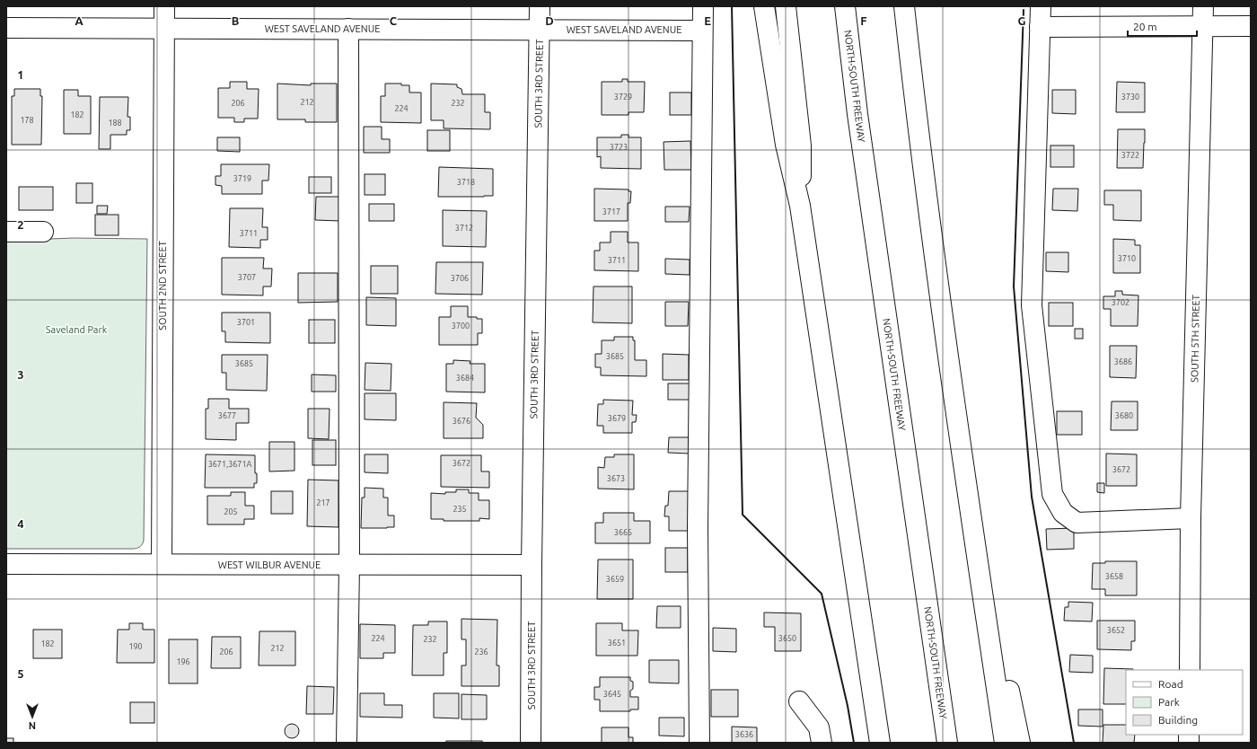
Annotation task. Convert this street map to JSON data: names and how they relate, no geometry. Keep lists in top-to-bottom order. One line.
{"streets":{"main road":["WEST SAVELAND AVENUE","SOUTH 3RD STREET","NORTH-SOUTH FREEWAY","SOUTH 2ND STREET","SOUTH 5TH STREET","WEST WILBUR AVENUE"]},"crossings":[["WEST SAVELAND AVENUE","SOUTH 3RD STREET"],["WEST SAVELAND AVENUE","SOUTH 2ND STREET"],["SOUTH 3RD STREET","WEST WILBUR AVENUE"],["SOUTH 2ND STREET","WEST WILBUR AVENUE"]],"parks":["Saveland Park"],"house_numbers":["3729","3730","212","206","232","224","182","178","188","3723","3722","3719","3718","3717","3712","3711","3710","3711","3707","3706","3702","3701","3700","3685","3686","3685","3684","3677","3680","3679","3676","3672","3671,3671A","3672","3673","217","235","205","3665","3658","3659","3652","224","3650","232","3651","182","190","212","206","236","196","3645","3636"],"legend":["Road","Park","Building"],"scale_bar":"20 m","north":"bottom","grid":{"columns":["A","B","C","D","E","F","G"],"rows":["1","2","3","4","5"]}}
